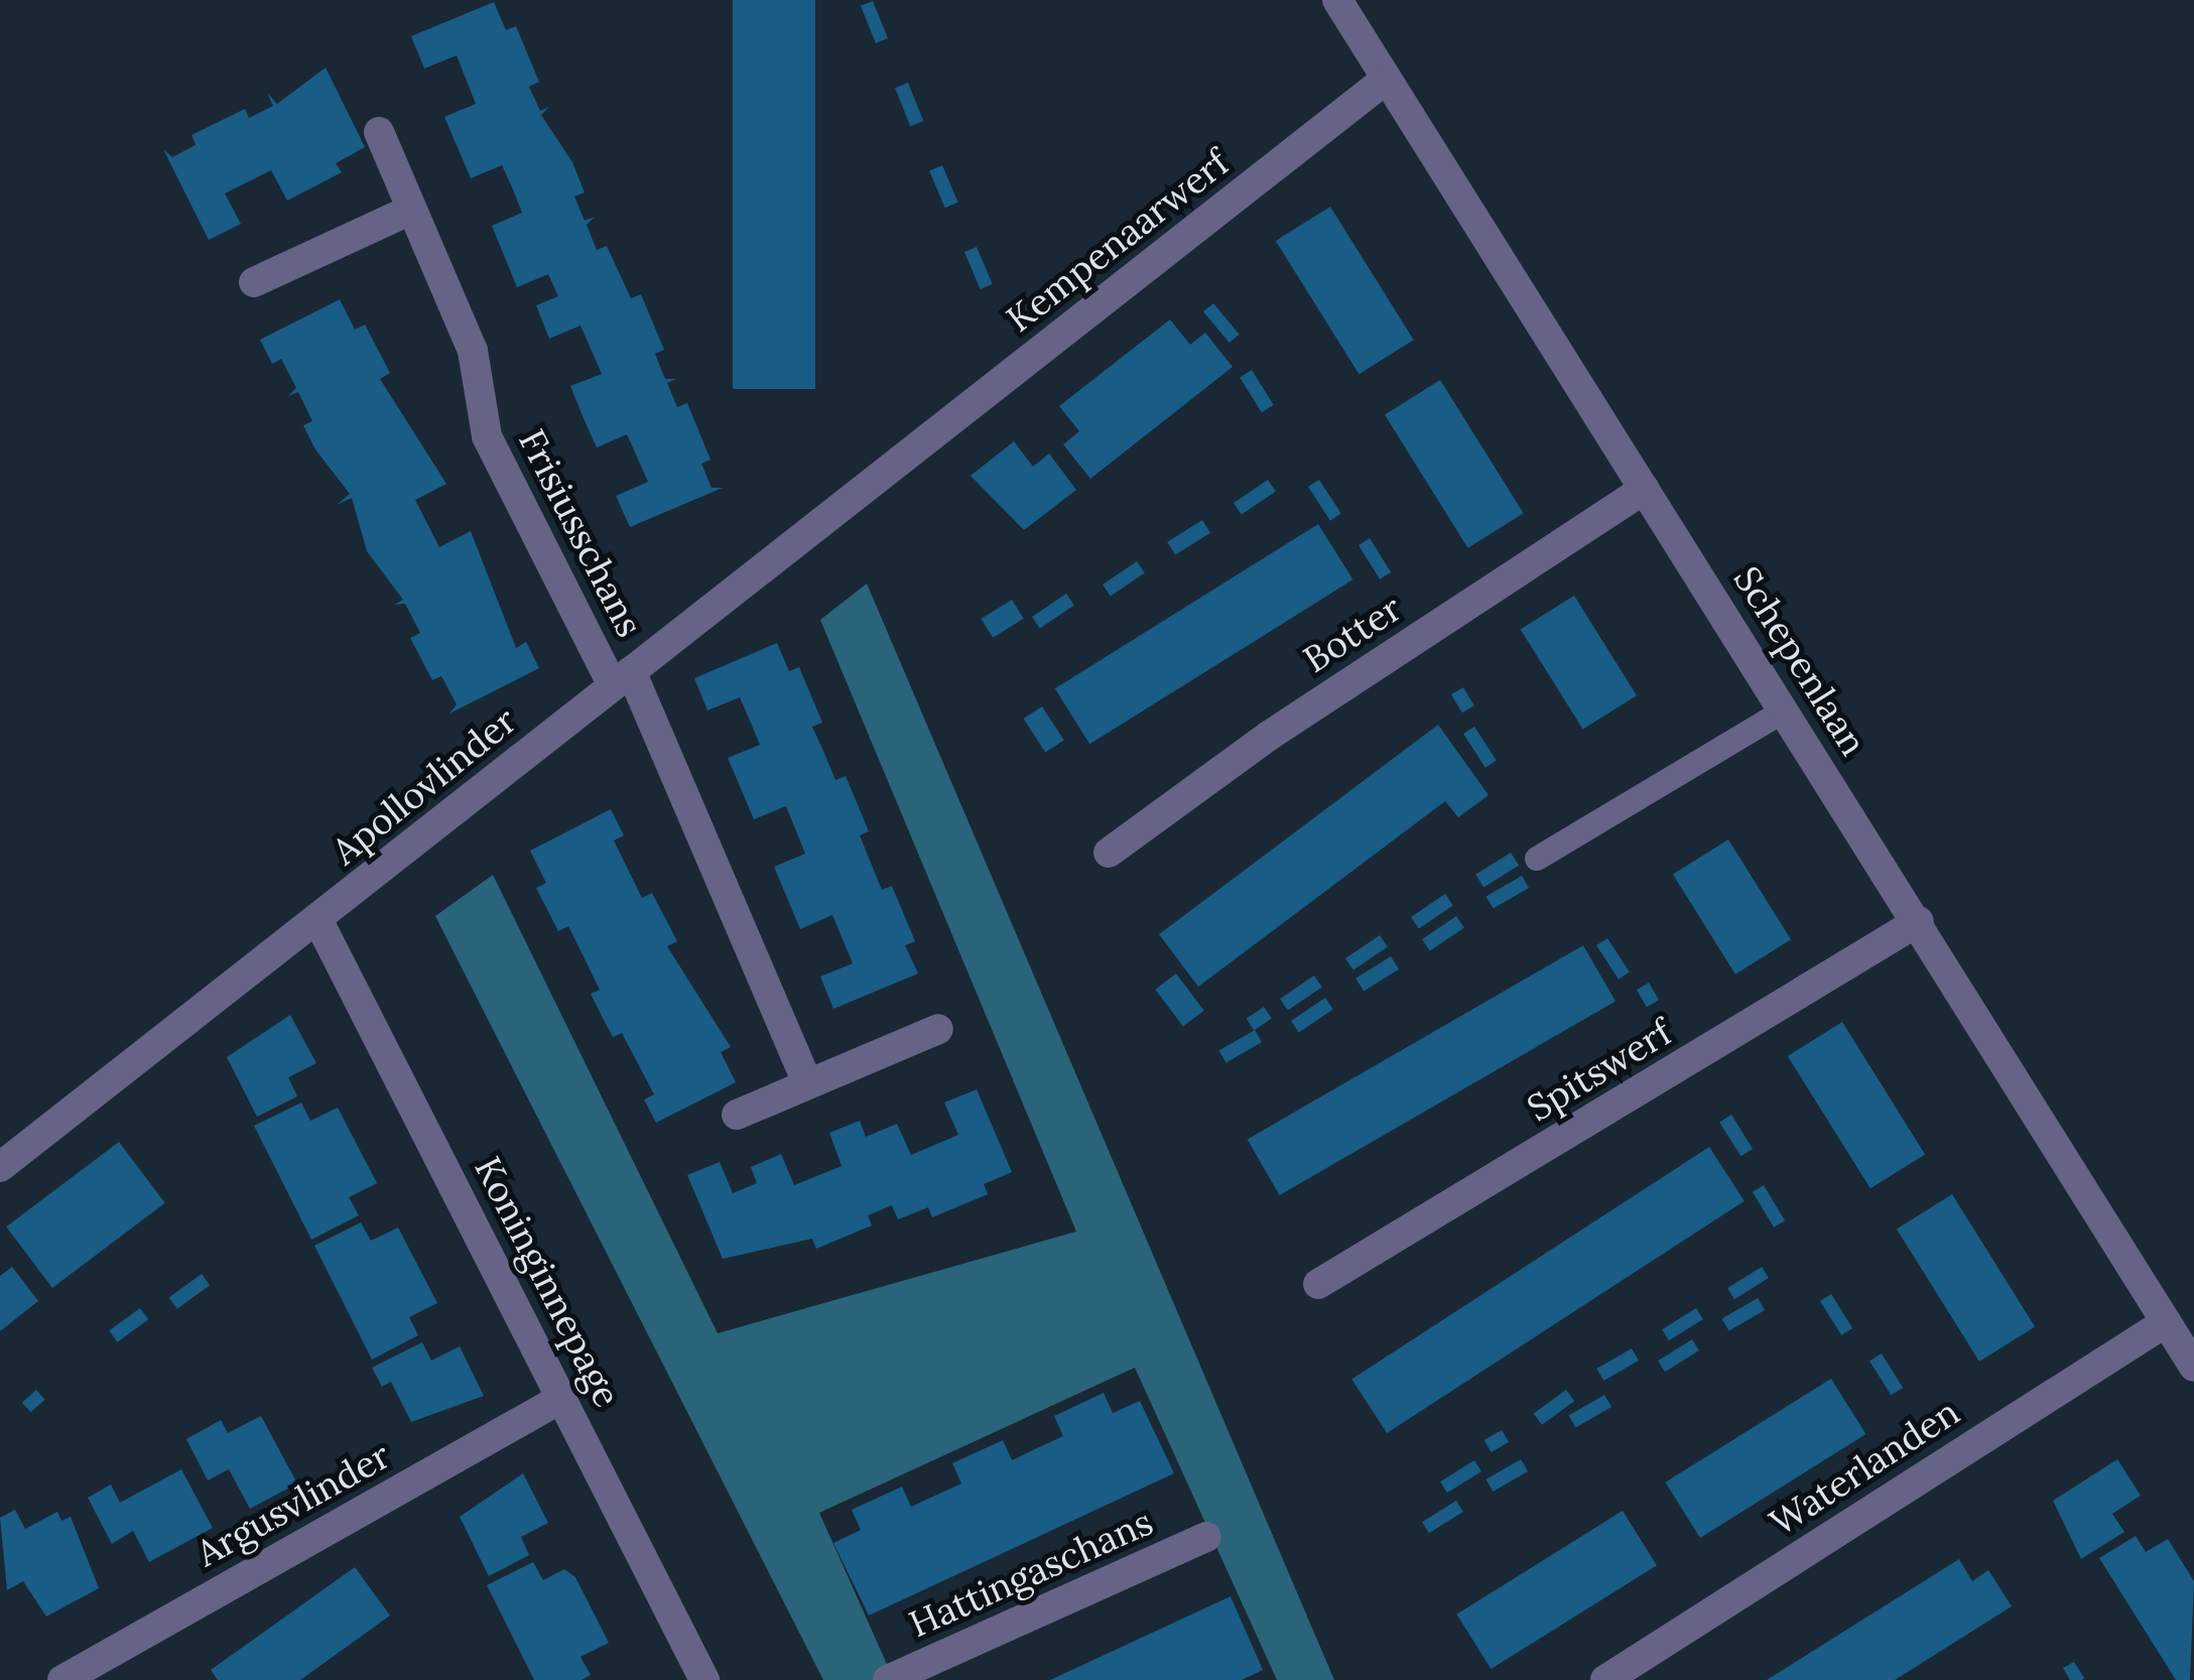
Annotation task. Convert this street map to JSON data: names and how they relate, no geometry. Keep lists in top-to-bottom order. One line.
{"streets":{"street":["Kempenaarwerf","Frisiusschans","Botter","Schepenlaan","Apollovlinder","Spitswerf","Koninginnepage","Waterlanden","Argusvlinder","Hattingaschans"]},"crossings":[["Kempenaarwerf","Schepenlaan"],["Kempenaarwerf","Apollovlinder"],["Frisiusschans","Apollovlinder"],["Botter","Schepenlaan"],["Schepenlaan","Spitswerf"],["Schepenlaan","Waterlanden"],["Apollovlinder","Koninginnepage"],["Koninginnepage","Argusvlinder"]]}
